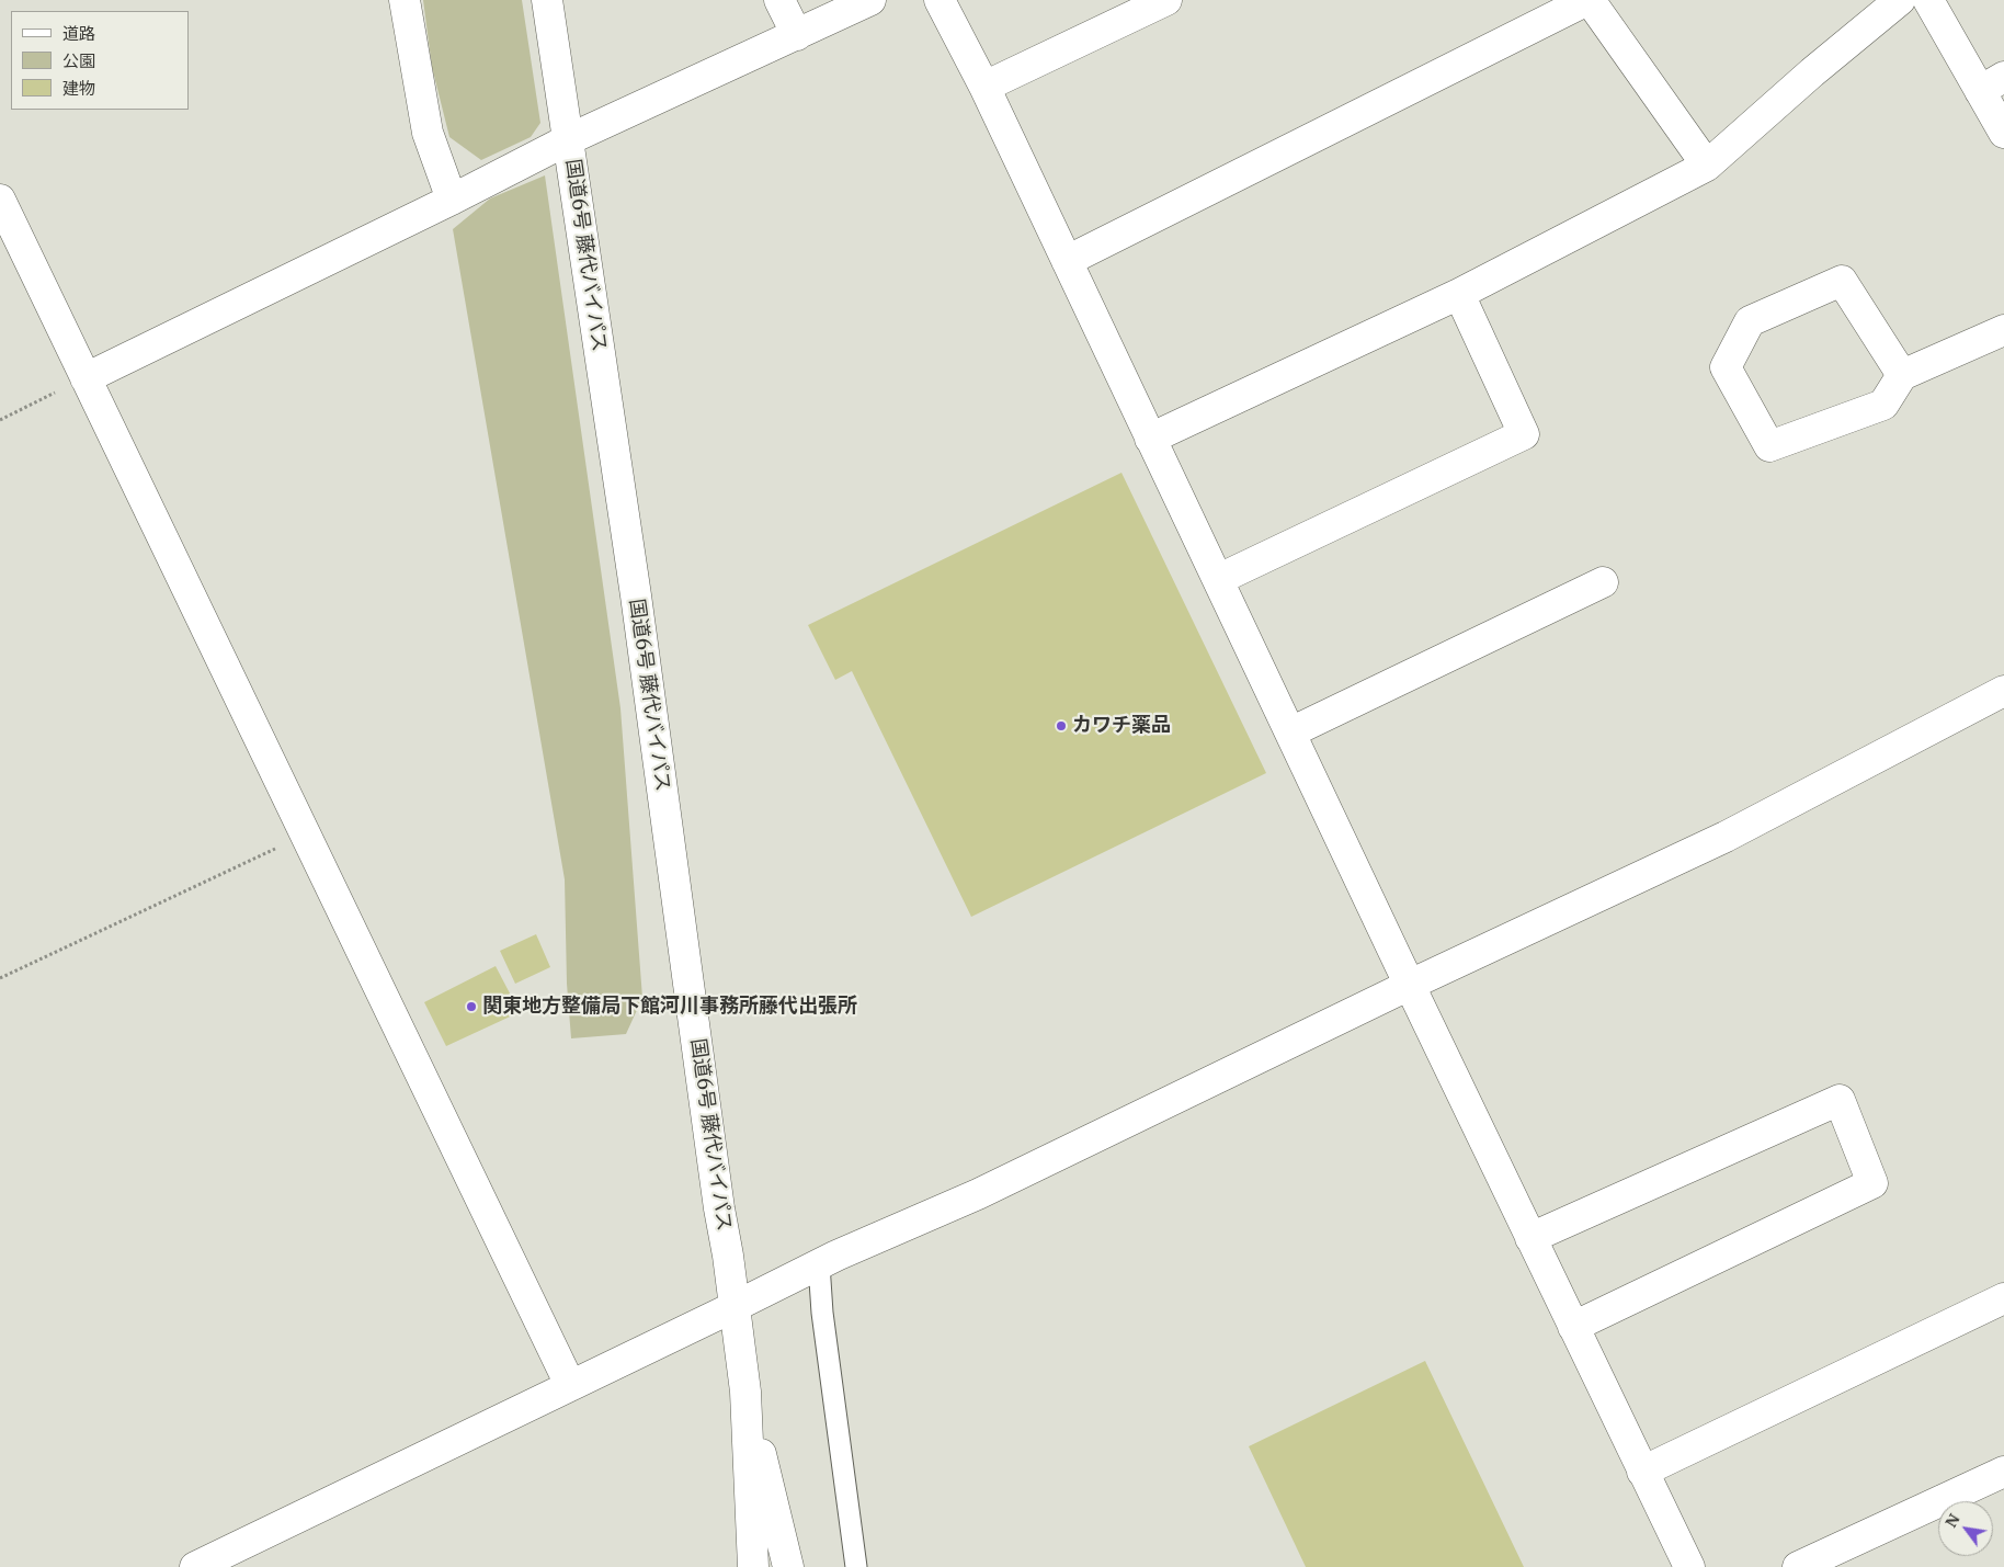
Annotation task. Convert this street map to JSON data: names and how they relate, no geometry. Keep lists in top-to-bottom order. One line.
{"streets":{"main road":["国道6号 藤代バイパス"]},"places":["カワチ薬品","関東地方整備局下館河川事務所藤代出張所"],"legend":["道路","公園","建物"],"north":"top left"}
